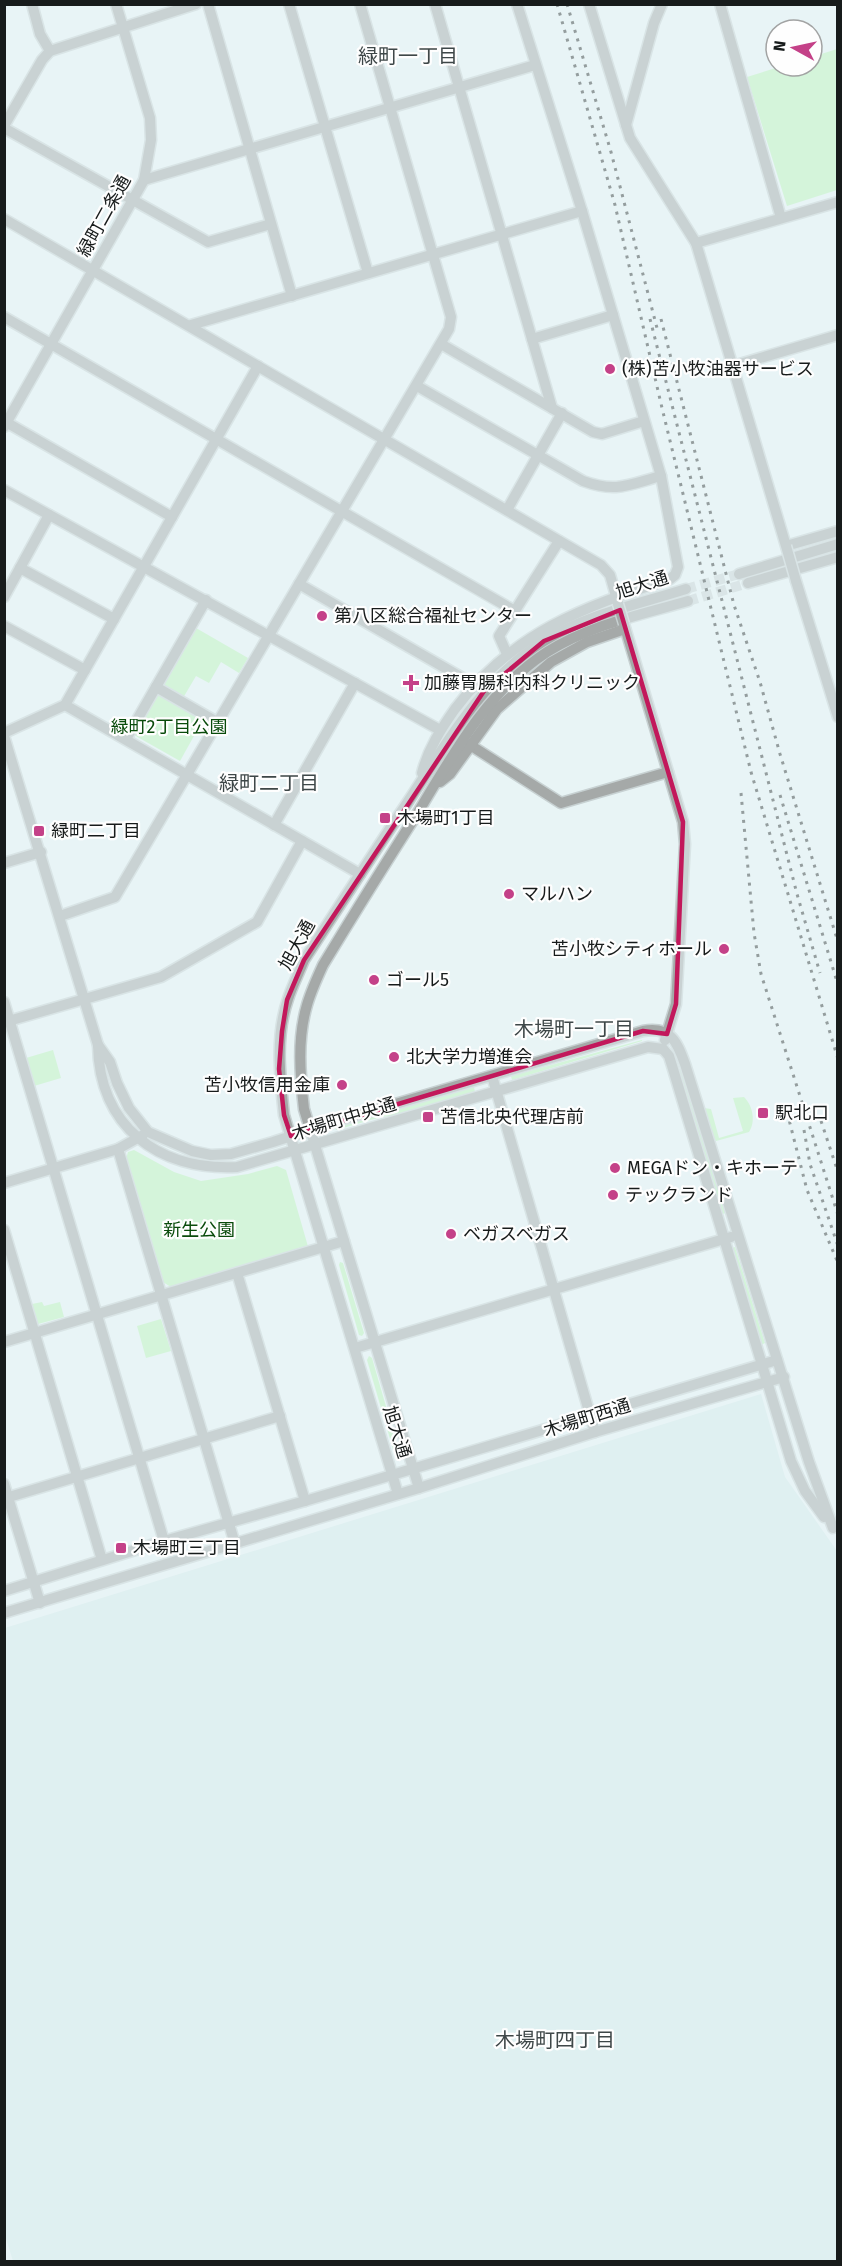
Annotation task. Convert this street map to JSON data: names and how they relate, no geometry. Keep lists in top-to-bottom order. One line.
{"streets":{"street":["緑町二条通","旭大通","木場町中央通","木場町西通"]},"crossings":[["旭大通","木場町中央通"],["旭大通","木場町西通"]],"districts":["緑町一丁目","緑町二丁目","木場町一丁目","木場町四丁目"],"parks":["緑町2丁目公園","新生公園"],"places":{"other":["(株)苫小牧油器サービス","第八区総合福祉センター","マルハン","苫小牧シティホール","ゴール5","北大学力増進会","苫小牧信用金庫","MEGAドン・キホーテ","テックランド","ベガスベガス"],"health":["加藤胃腸科内科クリニック"],"transit":["木場町1丁目","緑町二丁目","駅北口","苫信北央代理店前","木場町三丁目"]},"north":"left"}
